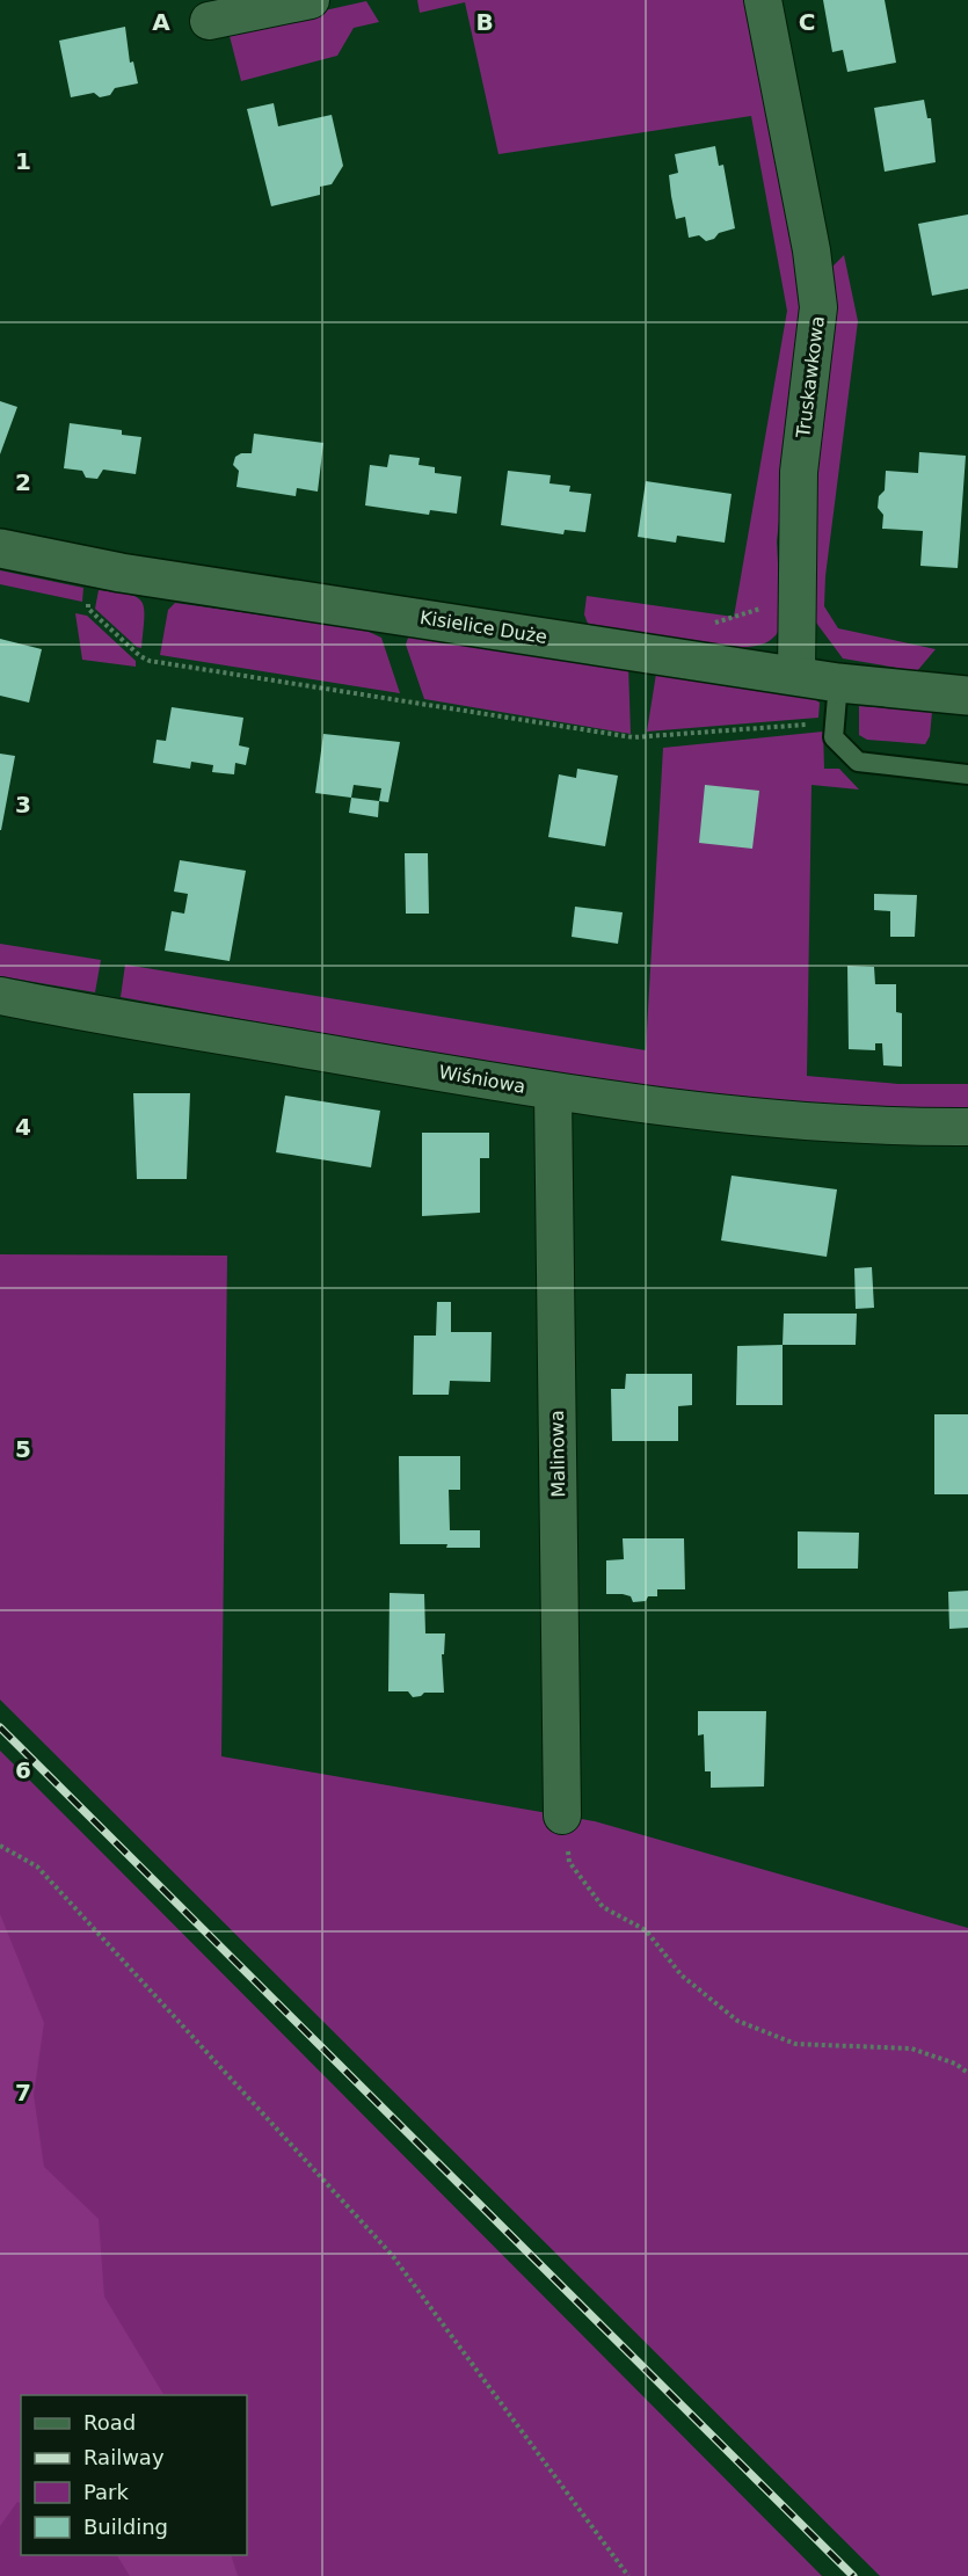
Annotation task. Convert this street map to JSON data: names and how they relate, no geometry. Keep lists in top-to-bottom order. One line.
{"streets":{"street":["Truskawkowa","Kisielice Duże","Wiśniowa","Malinowa"]},"crossings":[["Truskawkowa","Kisielice Duże"],["Wiśniowa","Malinowa"]],"legend":["Road","Railway","Park","Building"],"grid":{"columns":["A","B","C"],"rows":["1","2","3","4","5","6","7"]}}
